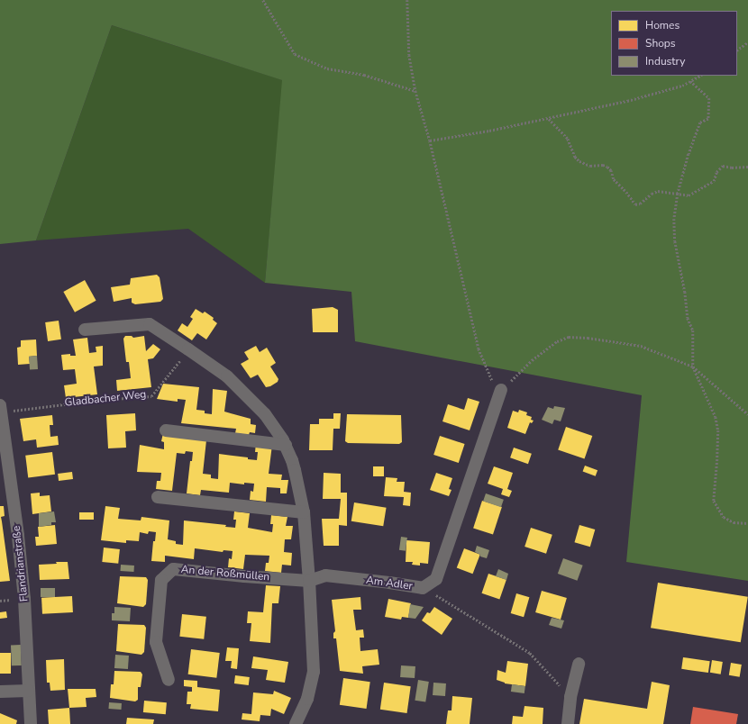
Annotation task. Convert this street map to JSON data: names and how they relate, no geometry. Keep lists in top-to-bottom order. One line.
{"streets":{"street":["Flandrianstraße","An der Roßmüllen","Am Adler"],"path":["Gladbacher Weg"]},"crossings":[["Gladbacher Weg","Flandrianstraße"],["An der Roßmüllen","Am Adler"]],"legend":["Homes","Shops","Industry"]}
